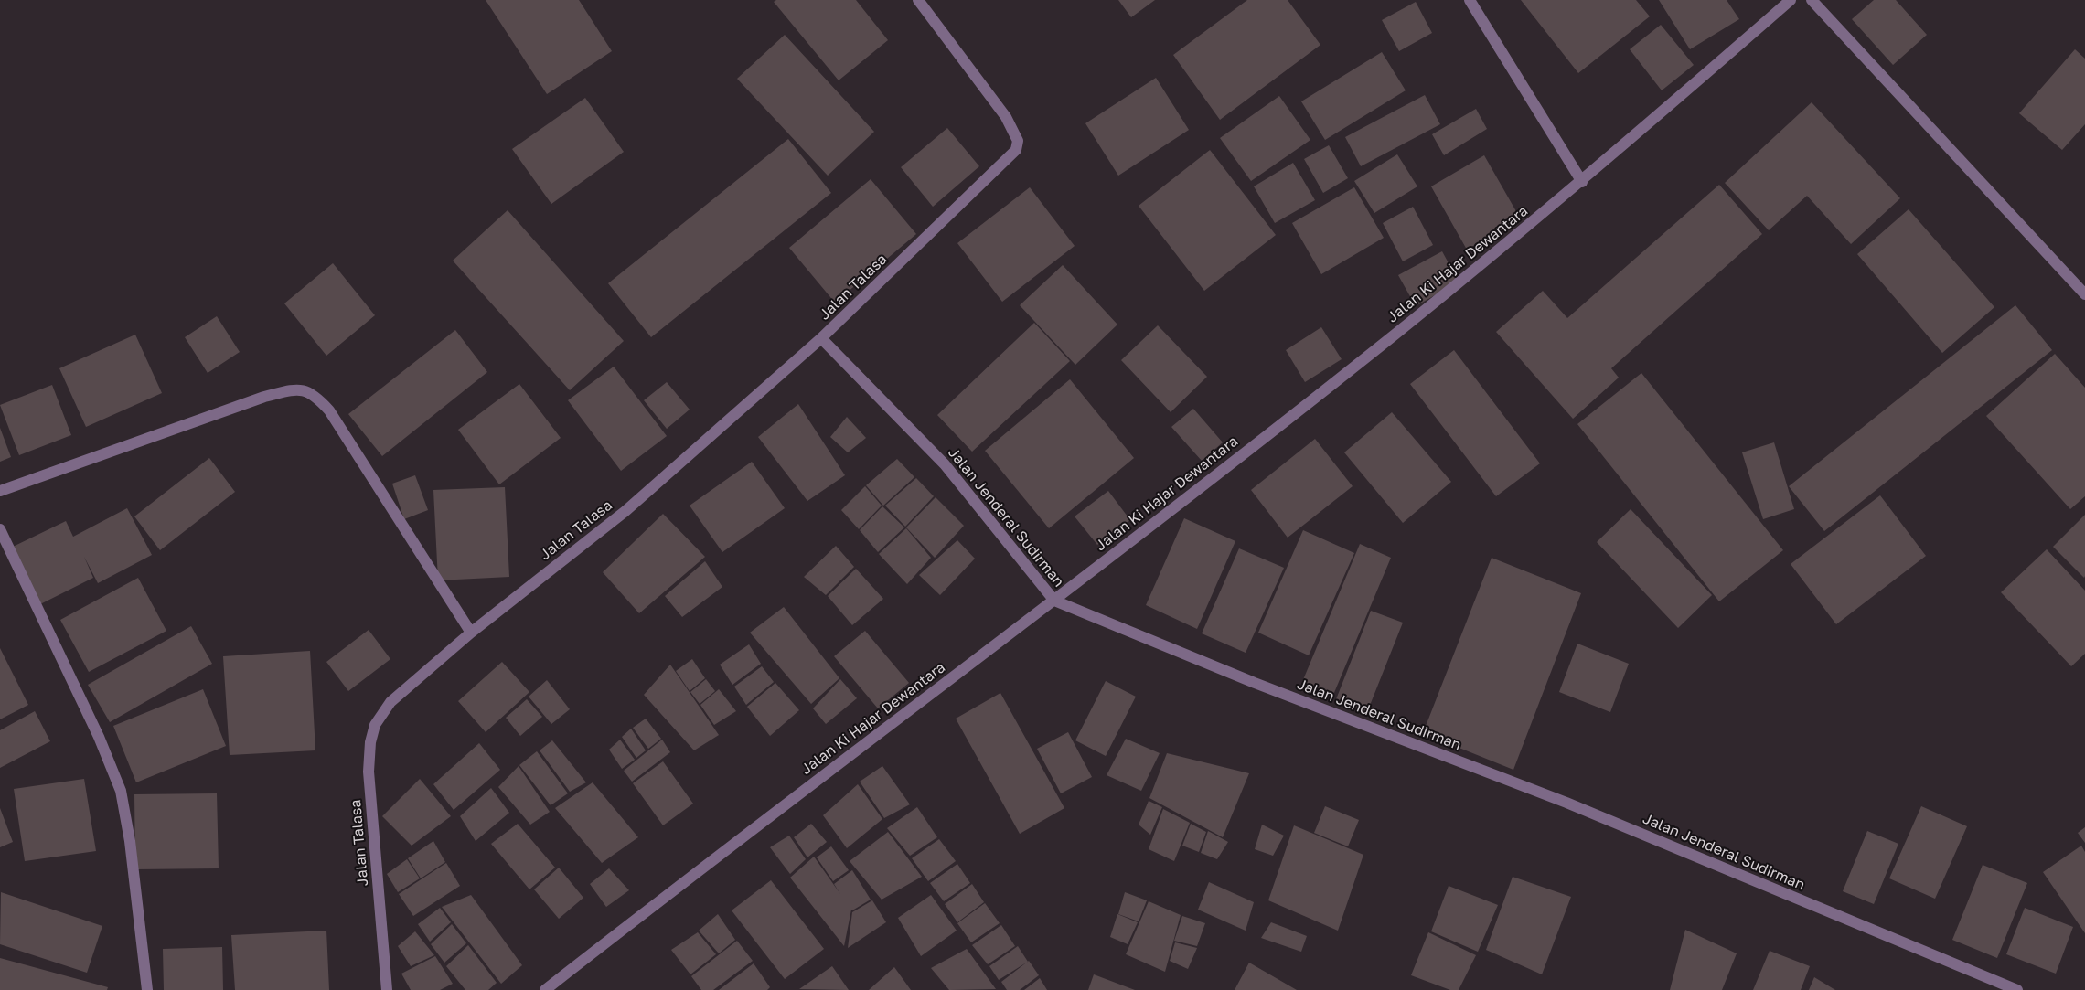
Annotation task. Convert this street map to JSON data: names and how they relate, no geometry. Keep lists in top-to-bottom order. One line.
{"streets":{"street":["Jalan Ki Hajar Dewantara","Jalan Talasa","Jalan Jenderal Sudirman"]},"crossings":[["Jalan Ki Hajar Dewantara","Jalan Jenderal Sudirman"],["Jalan Talasa","Jalan Jenderal Sudirman"]]}
